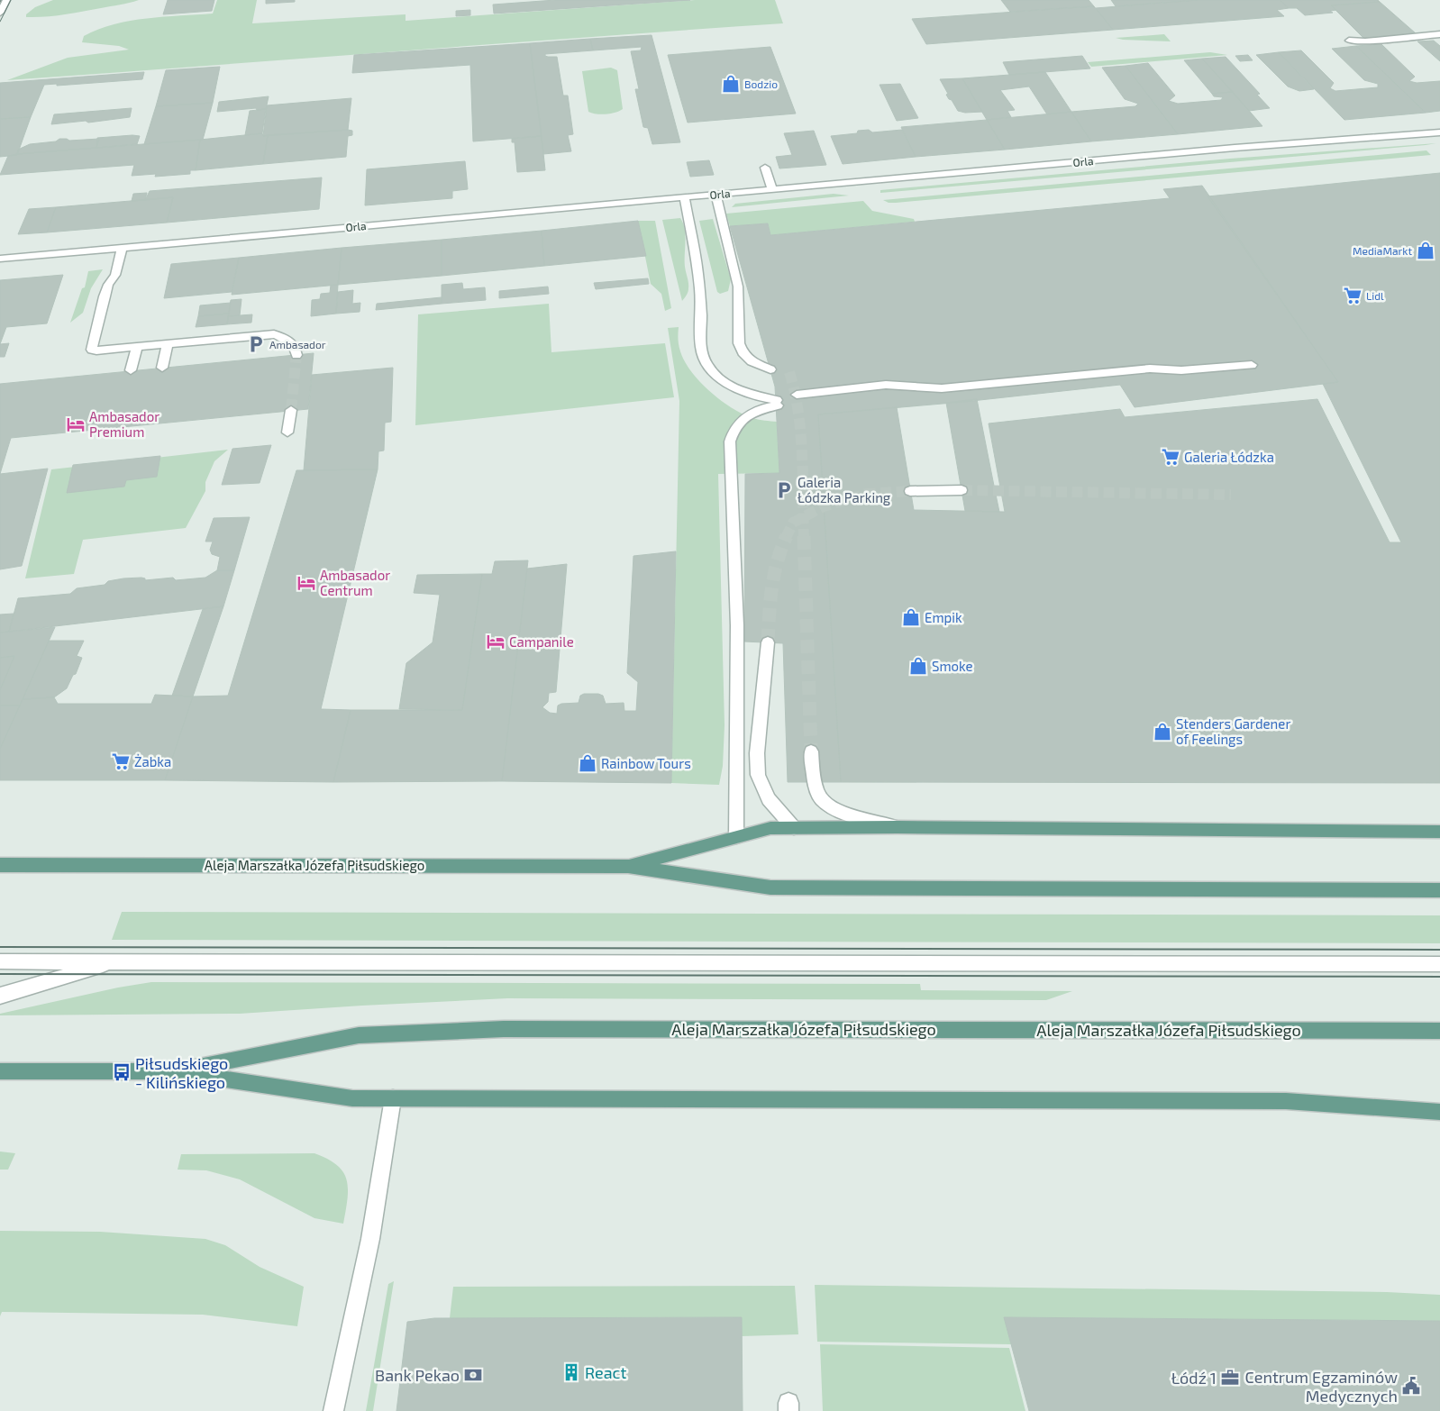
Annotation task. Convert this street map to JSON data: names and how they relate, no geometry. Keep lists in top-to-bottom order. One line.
{"streets":{"main road":["Aleja Marszałka Józefa Piłsudskiego"],"street":["Orla"]},"places":{"shop":["Bodzio","MediaMarkt","Empik","Smoke","Stenders Gardener of Feelings","Rainbow Tours"],"supermarket":["Lidl","Galeria Łódzka","Żabka"],"parking":["Ambasador","Galeria Łódzka Parking"],"hotel":["Ambasador Premium","Ambasador Centrum","Campanile"],"bus stop":["Piłsudskiego - Kilińskiego"],"building":["React"],"bank":["Bank Pekao"],"office":["Łódź 1"],"public building":["Centrum Egzaminów Medycznych"]}}
